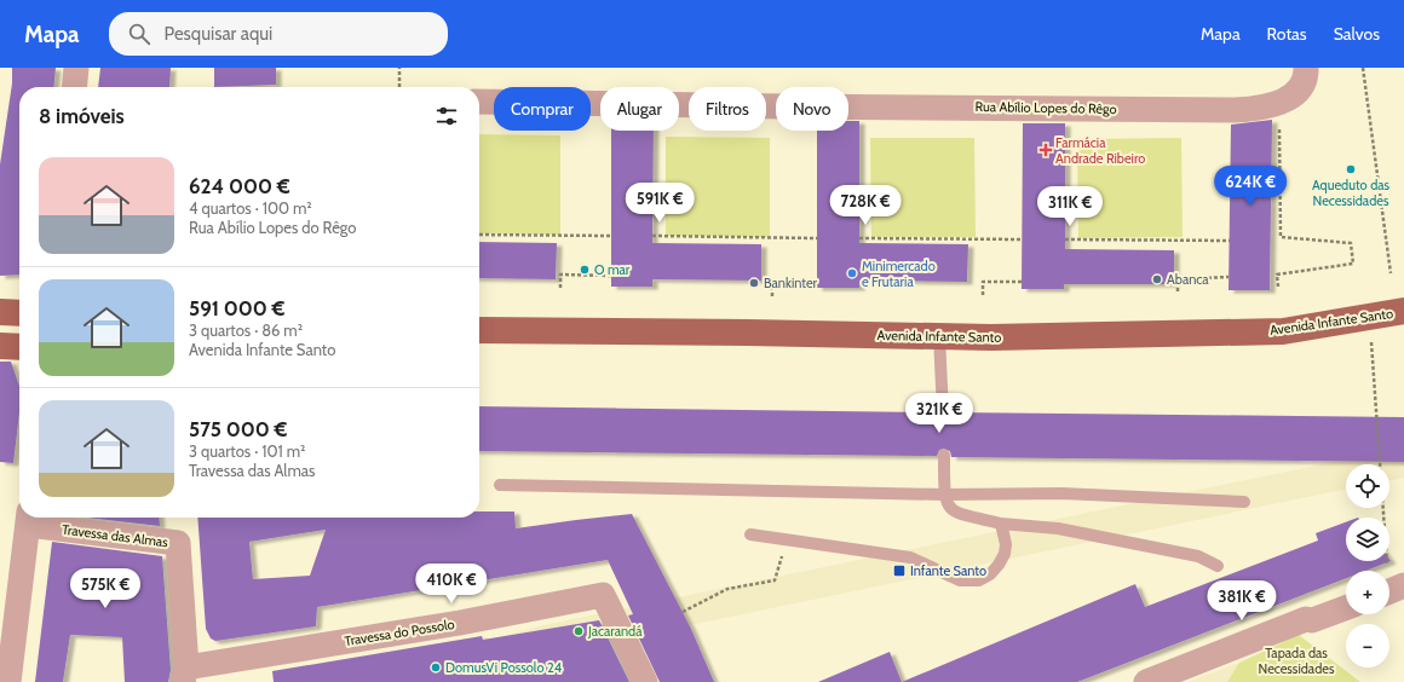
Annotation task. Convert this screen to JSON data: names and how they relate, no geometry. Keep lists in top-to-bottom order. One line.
{"streets":{"main road":["Avenida Infante Santo"],"street":["Rua Abílio Lopes do Rêgo","Travessa das Almas","Travessa do Possolo"]},"crossings":[["Travessa das Almas","Travessa do Possolo"]],"parks":["Tapada das Necessidades"],"places":{"health":["Farmácia Andrade Ribeiro"],"other":["Aqueduto das Necessidades","O mar","Minimercado e Frutaria","Abanca","Bankinter","Jacarandá","DomusVi Possolo 24"],"transit":["Infante Santo"]},"page":{"header":"Mapa","search":"Pesquisar aqui","nav":["Mapa","Rotas","Salvos"],"chip":["Comprar","Alugar","Filtros","Novo"],"heading":"8 imóveis","list":[{"name":"624 000 €","note":"4 quartos · 100 m² · Rua Abílio Lopes do Rêgo"},{"name":"591 000 €","note":"3 quartos · 86 m² · Avenida Infante Santo"},{"name":"575 000 €","note":"3 quartos · 101 m² · Travessa das Almas"}],"price":["624K €","591K €","728K €","311K €","321K €","410K €","575K €","381K €"],"map_buttons":["+","−"]}}
